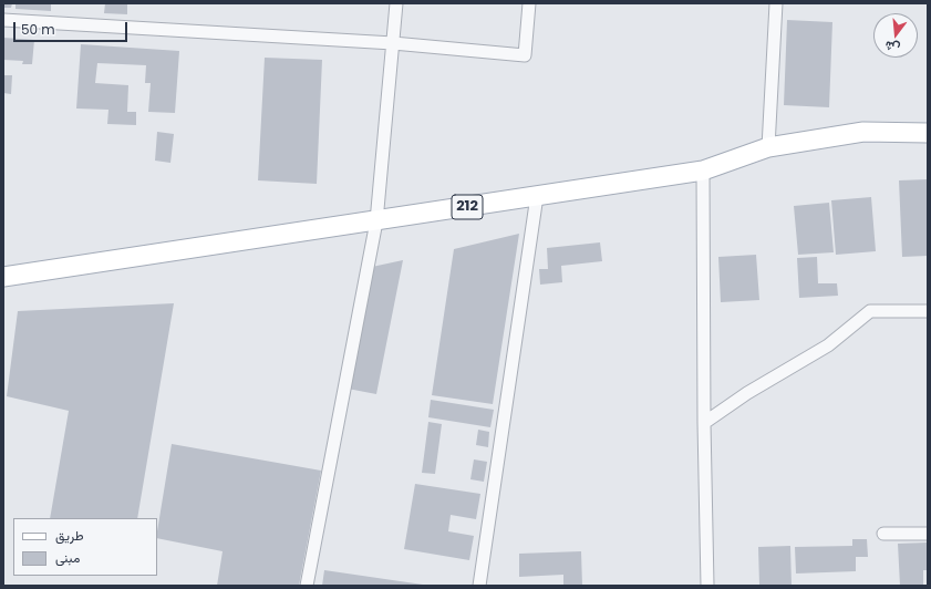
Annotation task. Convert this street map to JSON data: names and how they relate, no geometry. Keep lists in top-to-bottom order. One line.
{"streets":{"main road":["212"]},"legend":["طريق","مبنى"],"scale_bar":"50 m","north":"bottom"}
